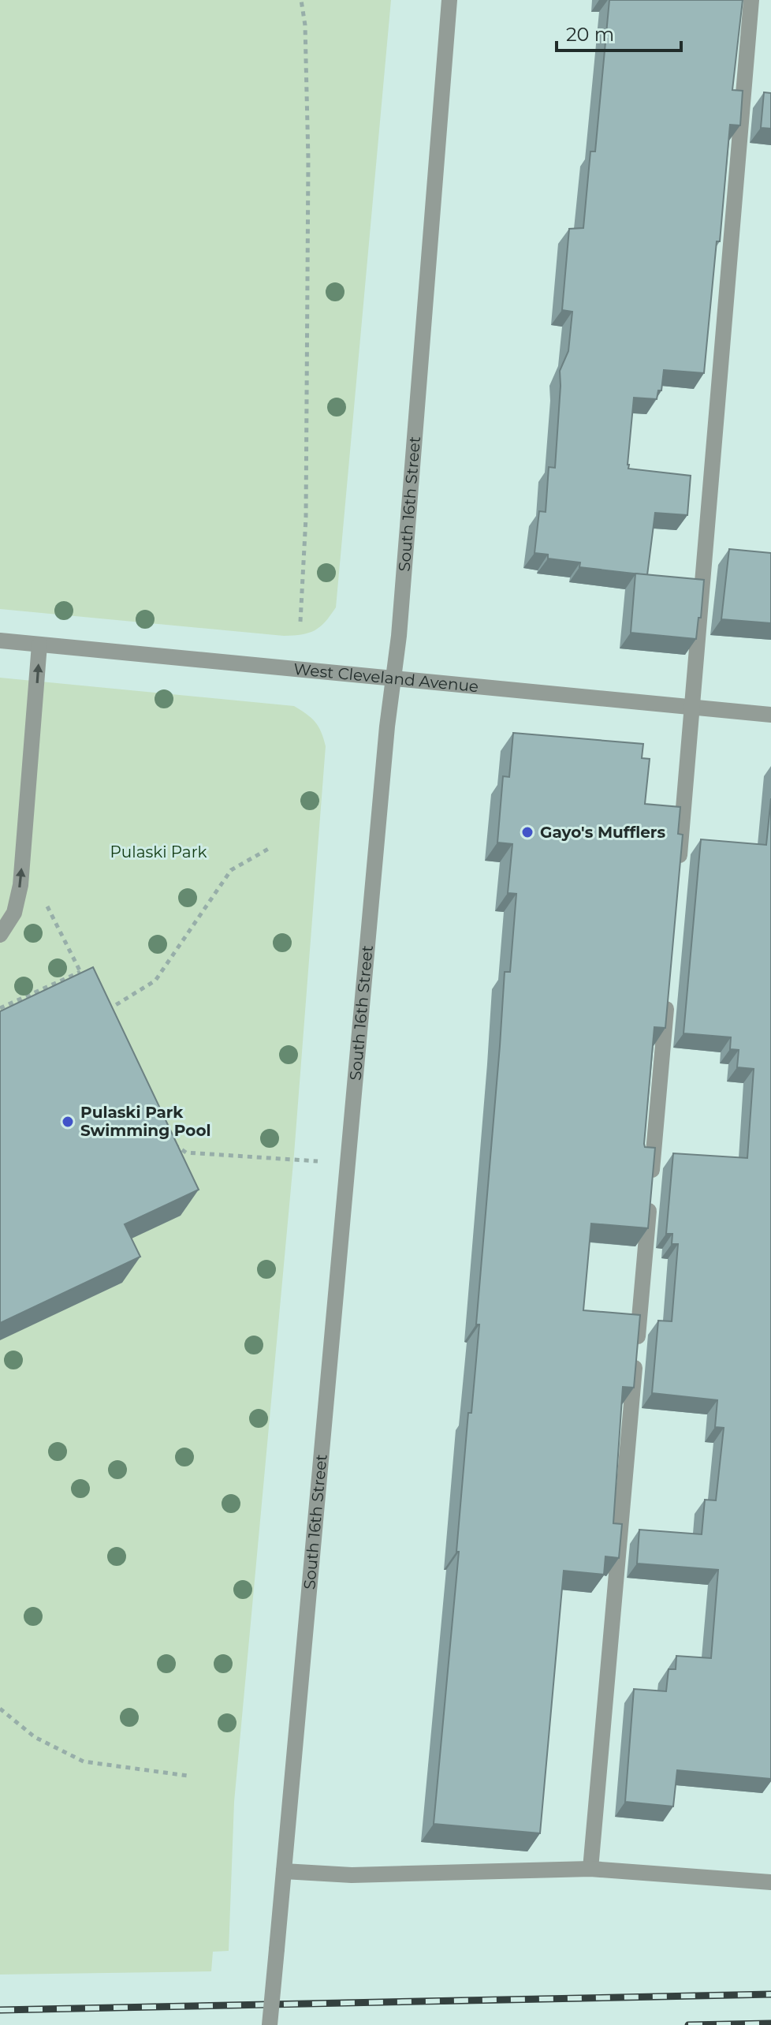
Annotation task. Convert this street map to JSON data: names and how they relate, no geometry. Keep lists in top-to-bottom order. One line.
{"streets":{"street":["South 16th Street","West Cleveland Avenue"]},"crossings":[["South 16th Street","West Cleveland Avenue"]],"parks":["Pulaski Park"],"places":["Gayo's Mufflers","Pulaski Park Swimming Pool"],"scale_bar":"20 m"}
